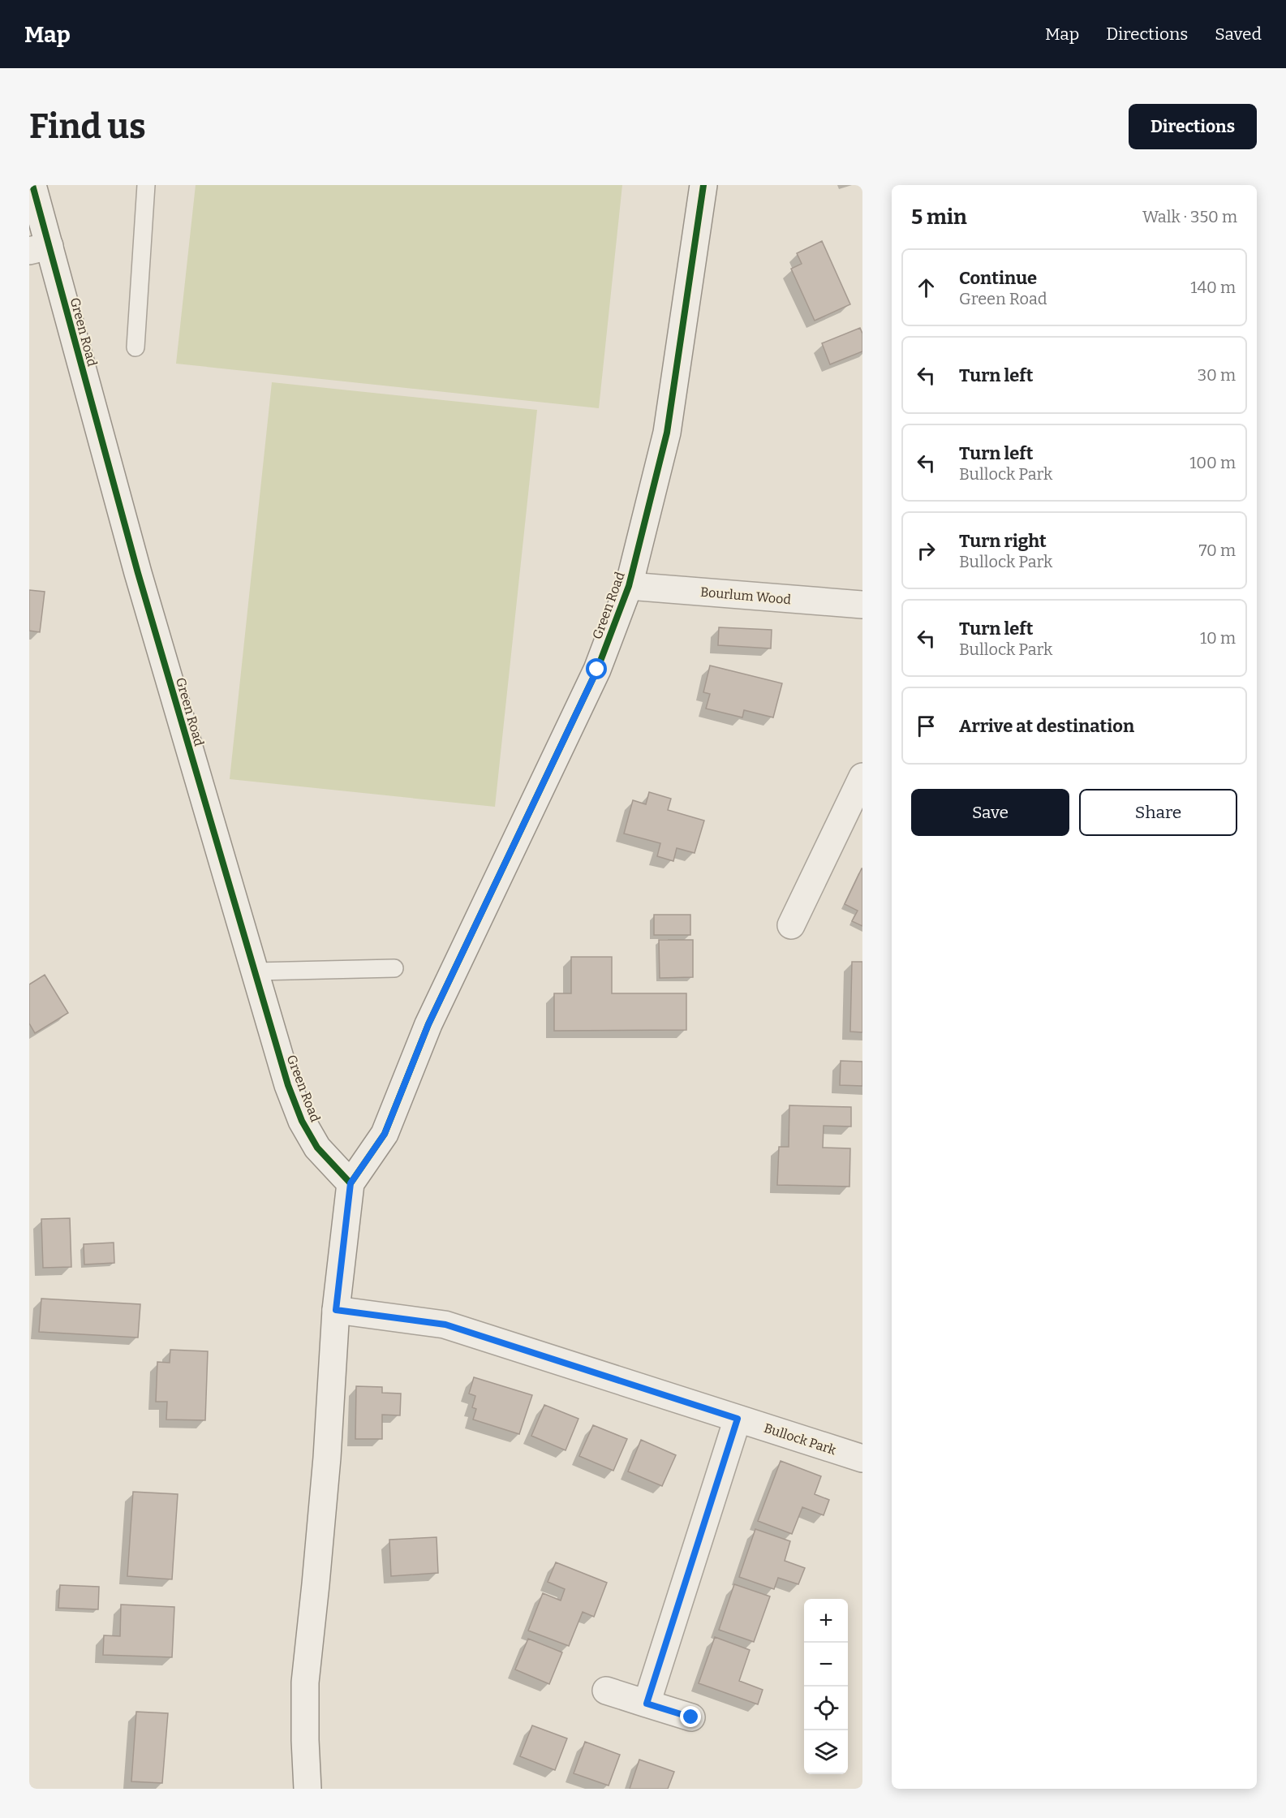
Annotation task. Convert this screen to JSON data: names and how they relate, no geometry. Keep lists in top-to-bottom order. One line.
{"streets":{"street":["Green Road","Bourlum Wood","Bullock Park"]},"crossings":[["Green Road","Bourlum Wood"]],"page":{"header":"Map","nav":["Map","Directions","Saved"],"buttons":["Directions",["Save","Share"]],"title":"Find us","heading":["5 min","Walk · 350 m"],"list":[["Continue","Green Road","140 m"],["Turn left","30 m"],["Turn left","Bullock Park","100 m"],["Turn right","Bullock Park","70 m"],["Turn left","Bullock Park","10 m"],"Arrive at destination"],"map_buttons":["+","−"]}}
